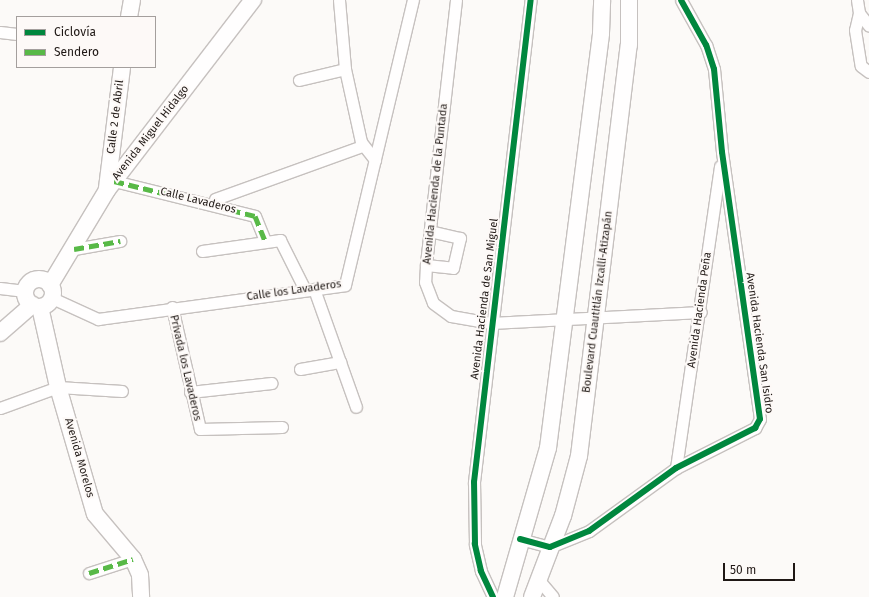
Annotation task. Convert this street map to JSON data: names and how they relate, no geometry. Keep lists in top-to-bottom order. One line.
{"streets":{"main road":["Calle 2 de Abril","Avenida Miguel Hidalgo","Boulevard Cuautitlán Izcalli-Atizapán","Avenida Morelos"],"street":["Avenida Hacienda de la Puntada","Calle Lavaderos","Calle los Lavaderos","Avenida Hacienda de San Miguel","Avenida Hacienda Peña","Avenida Hacienda San Isidro","Privada los Lavaderos"]},"crossings":[["Calle 2 de Abril","Avenida Miguel Hidalgo"],["Calle 2 de Abril","Calle Lavaderos"],["Avenida Miguel Hidalgo","Calle Lavaderos"],["Avenida Miguel Hidalgo","Calle los Lavaderos"],["Avenida Miguel Hidalgo","Avenida Morelos"],["Avenida Hacienda de la Puntada","Avenida Hacienda de San Miguel"],["Avenida Hacienda de la Puntada","Boulevard Cuautitlán Izcalli-Atizapán"],["Avenida Hacienda de la Puntada","Avenida Hacienda Peña"],["Calle los Lavaderos","Privada los Lavaderos"],["Calle los Lavaderos","Avenida Morelos"],["Boulevard Cuautitlán Izcalli-Atizapán","Avenida Hacienda San Isidro"],["Avenida Hacienda Peña","Avenida Hacienda San Isidro"]],"legend":["Ciclovía","Sendero"],"scale_bar":"50 m"}
